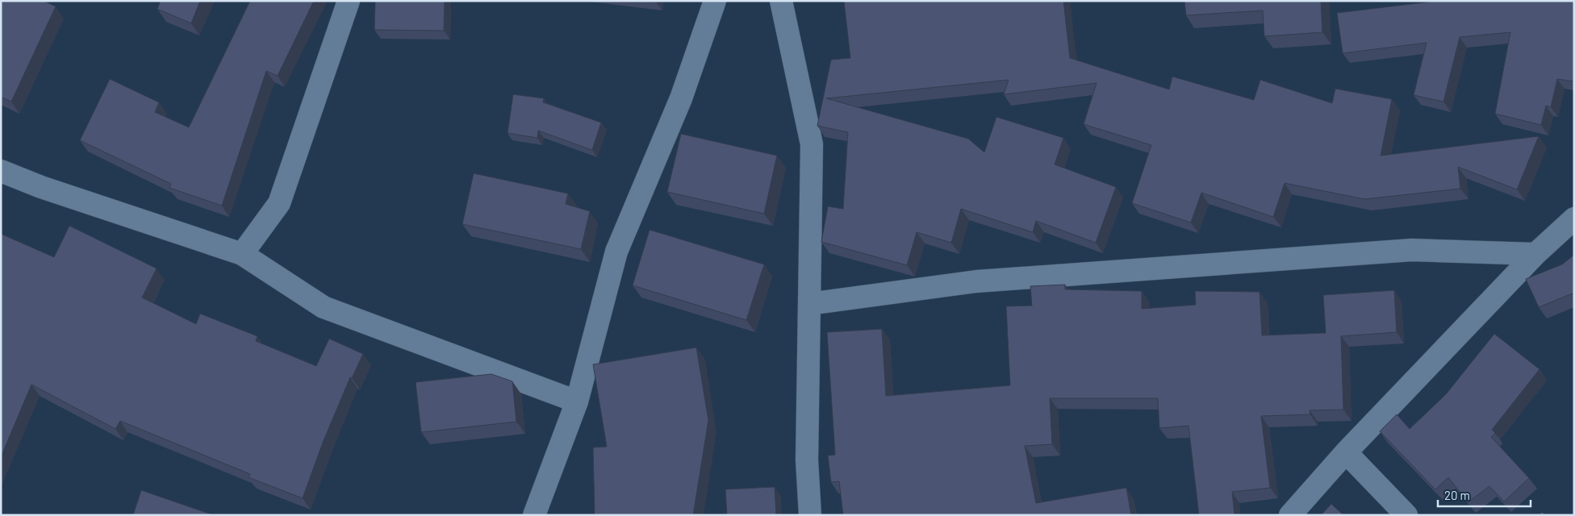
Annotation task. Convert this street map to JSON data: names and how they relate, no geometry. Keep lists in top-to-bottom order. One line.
{"scale_bar":"20 m"}
